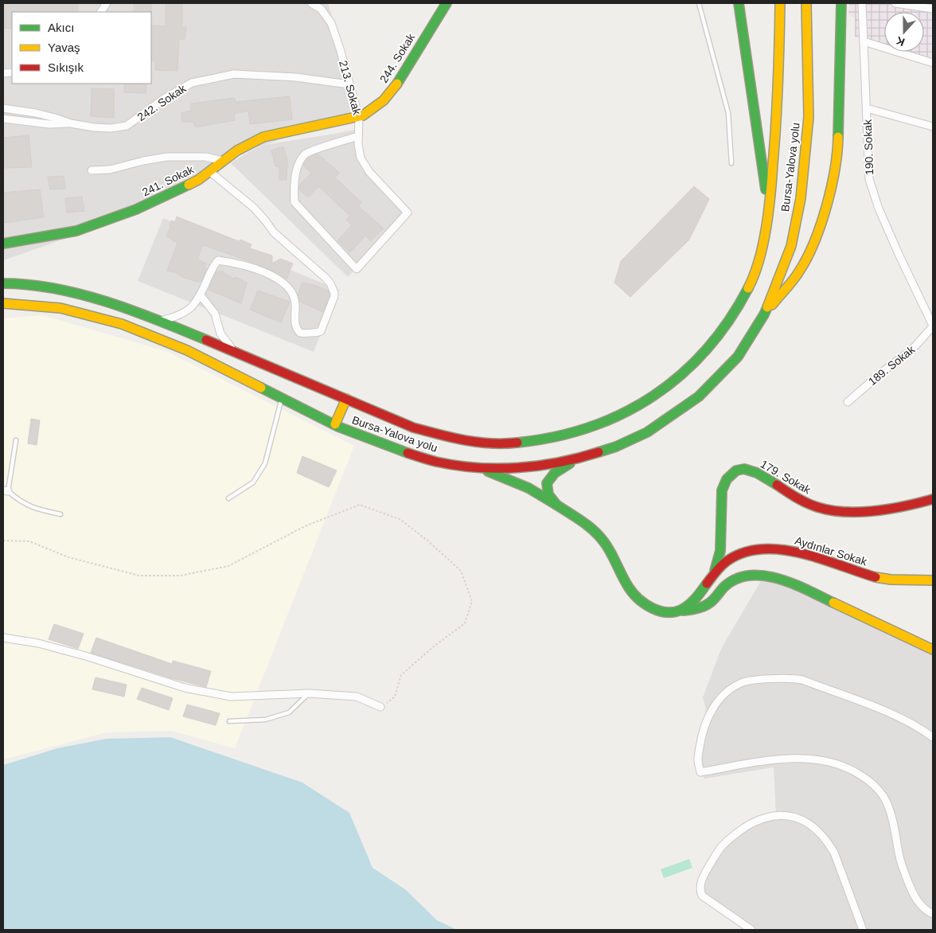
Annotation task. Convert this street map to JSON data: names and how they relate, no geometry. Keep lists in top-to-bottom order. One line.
{"streets":{"main road":["244. Sokak","Bursa-Yalova yolu","241. Sokak","179. Sokak","Aydınlar Sokak"],"street":["213. Sokak","242. Sokak","190. Sokak","189. Sokak"]},"crossings":[["244. Sokak","213. Sokak"],["244. Sokak","241. Sokak"],["213. Sokak","242. Sokak"],["213. Sokak","241. Sokak"],["190. Sokak","189. Sokak"],["179. Sokak","Aydınlar Sokak"]],"legend":["Akıcı","Yavaş","Sıkışık"],"north":"bottom"}
